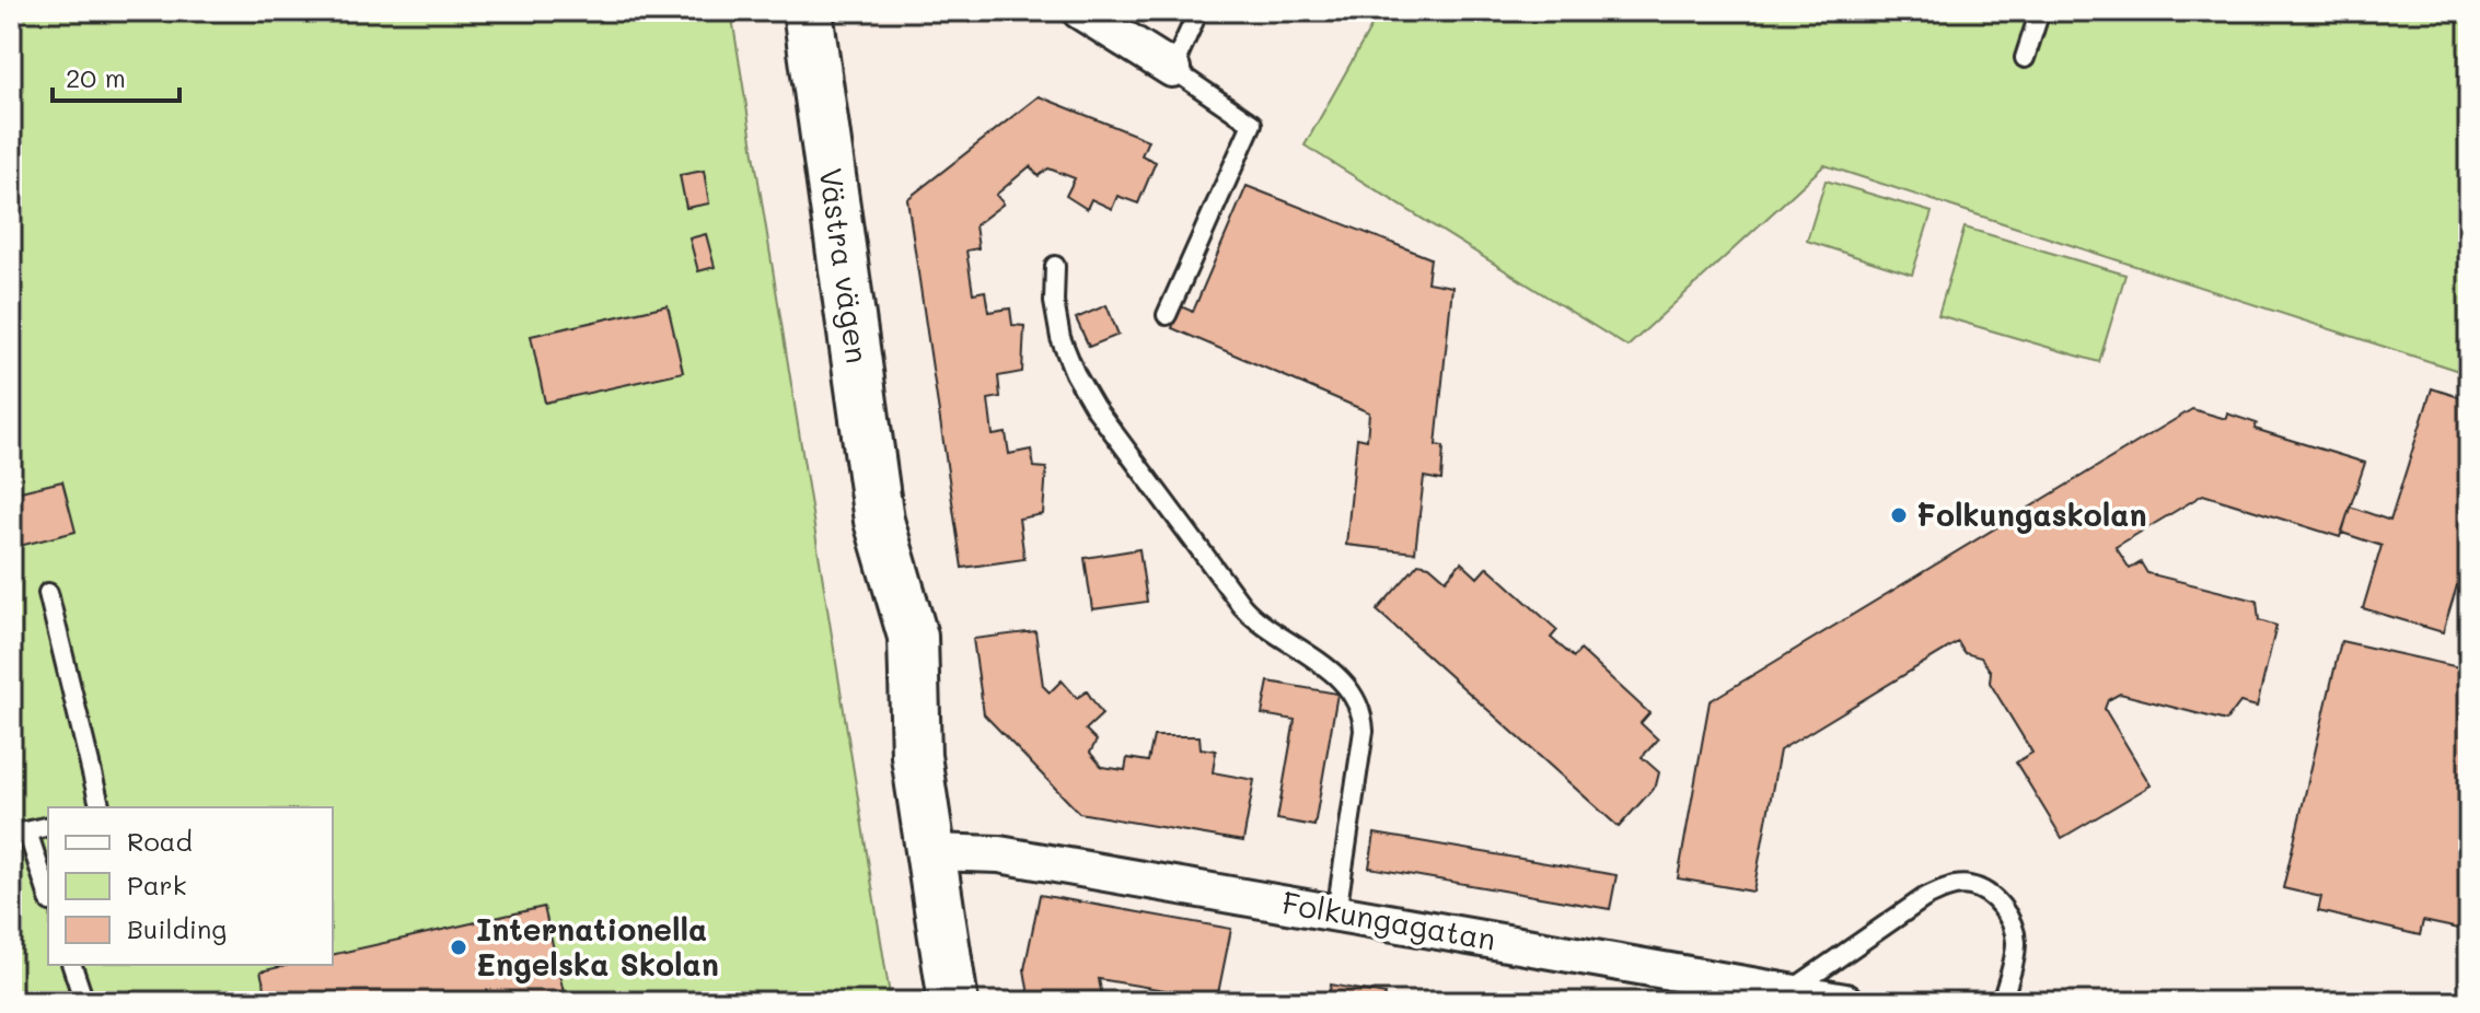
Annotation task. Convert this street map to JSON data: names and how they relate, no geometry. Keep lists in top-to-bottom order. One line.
{"streets":{"main road":["Västra vägen"],"street":["Folkungagatan"]},"crossings":[["Västra vägen","Folkungagatan"]],"places":["Folkungaskolan","Internationella Engelska Skolan"],"legend":["Road","Park","Building"],"scale_bar":"20 m"}
